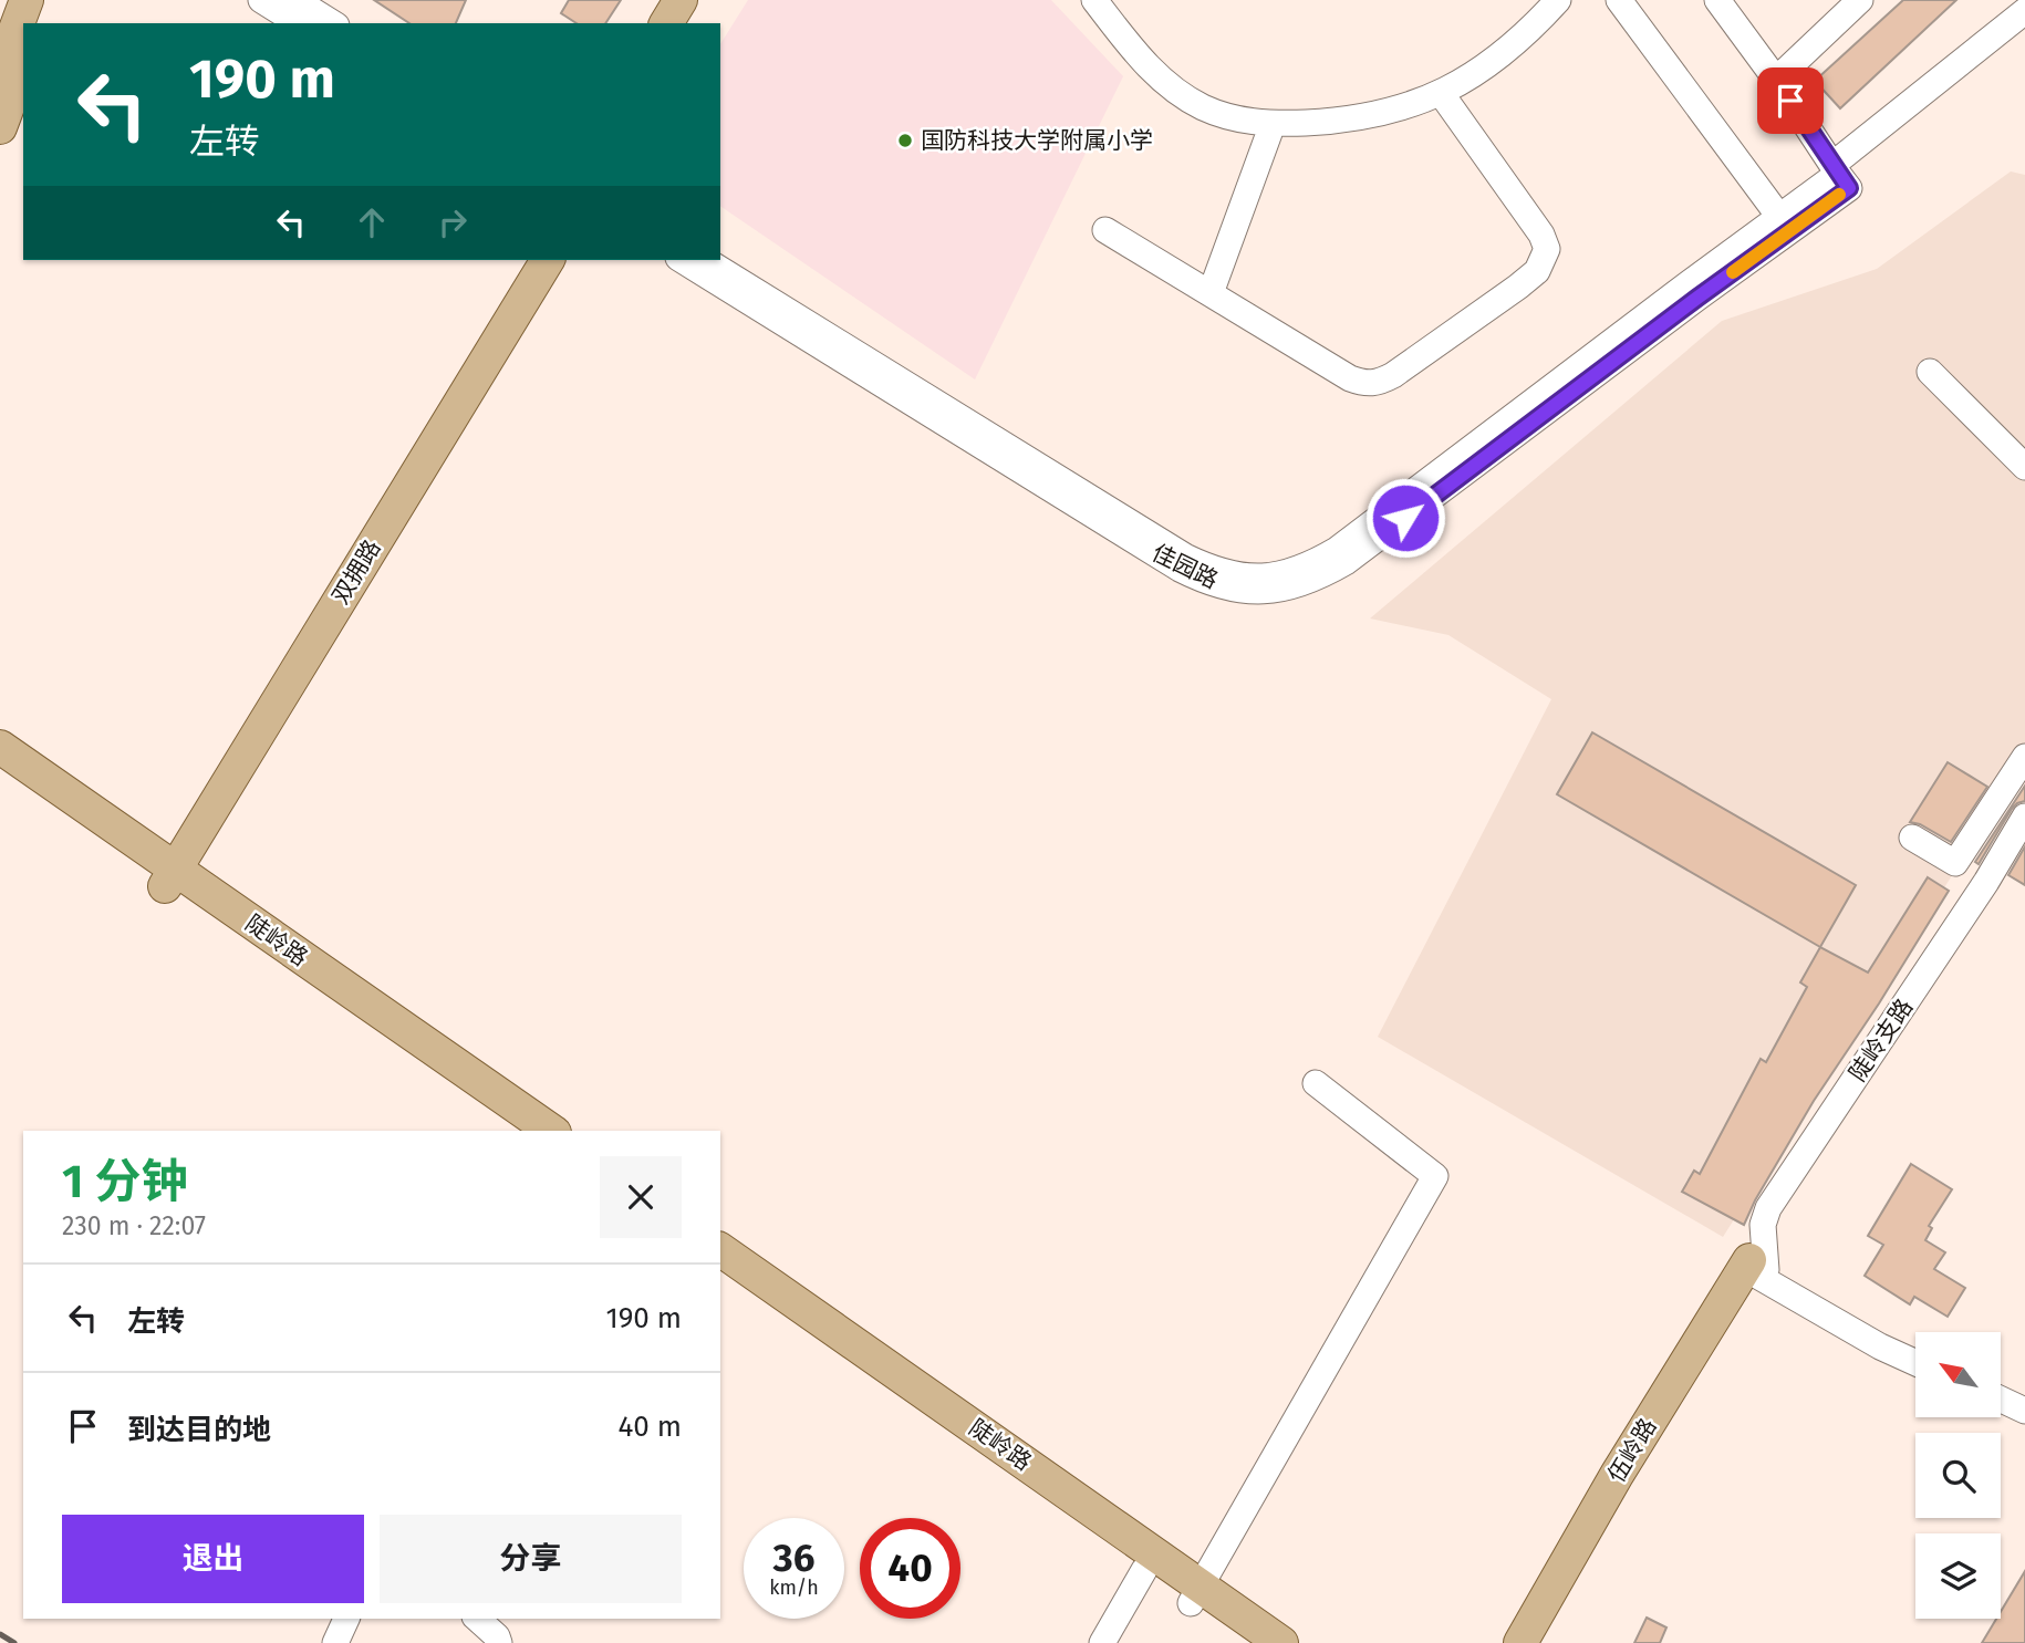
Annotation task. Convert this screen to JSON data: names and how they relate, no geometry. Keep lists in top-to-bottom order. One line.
{"streets":{"main road":["双拥路","陡岭路","伍岭路"],"street":["佳园路","陡岭支路"]},"crossings":[["双拥路","陡岭路"],["陡岭支路","伍岭路"]],"places":["国防科技大学附属小学"],"north":"top left","page":{"turn":["190 m","左转"],"heading":["1 分钟","230 m · 22:07"],"list":[{"name":"左转","value":"190 m"},{"name":"到达目的地","value":"40 m"}],"buttons":["退出","分享"],"speed":"36 km/h","limit":"40"}}
